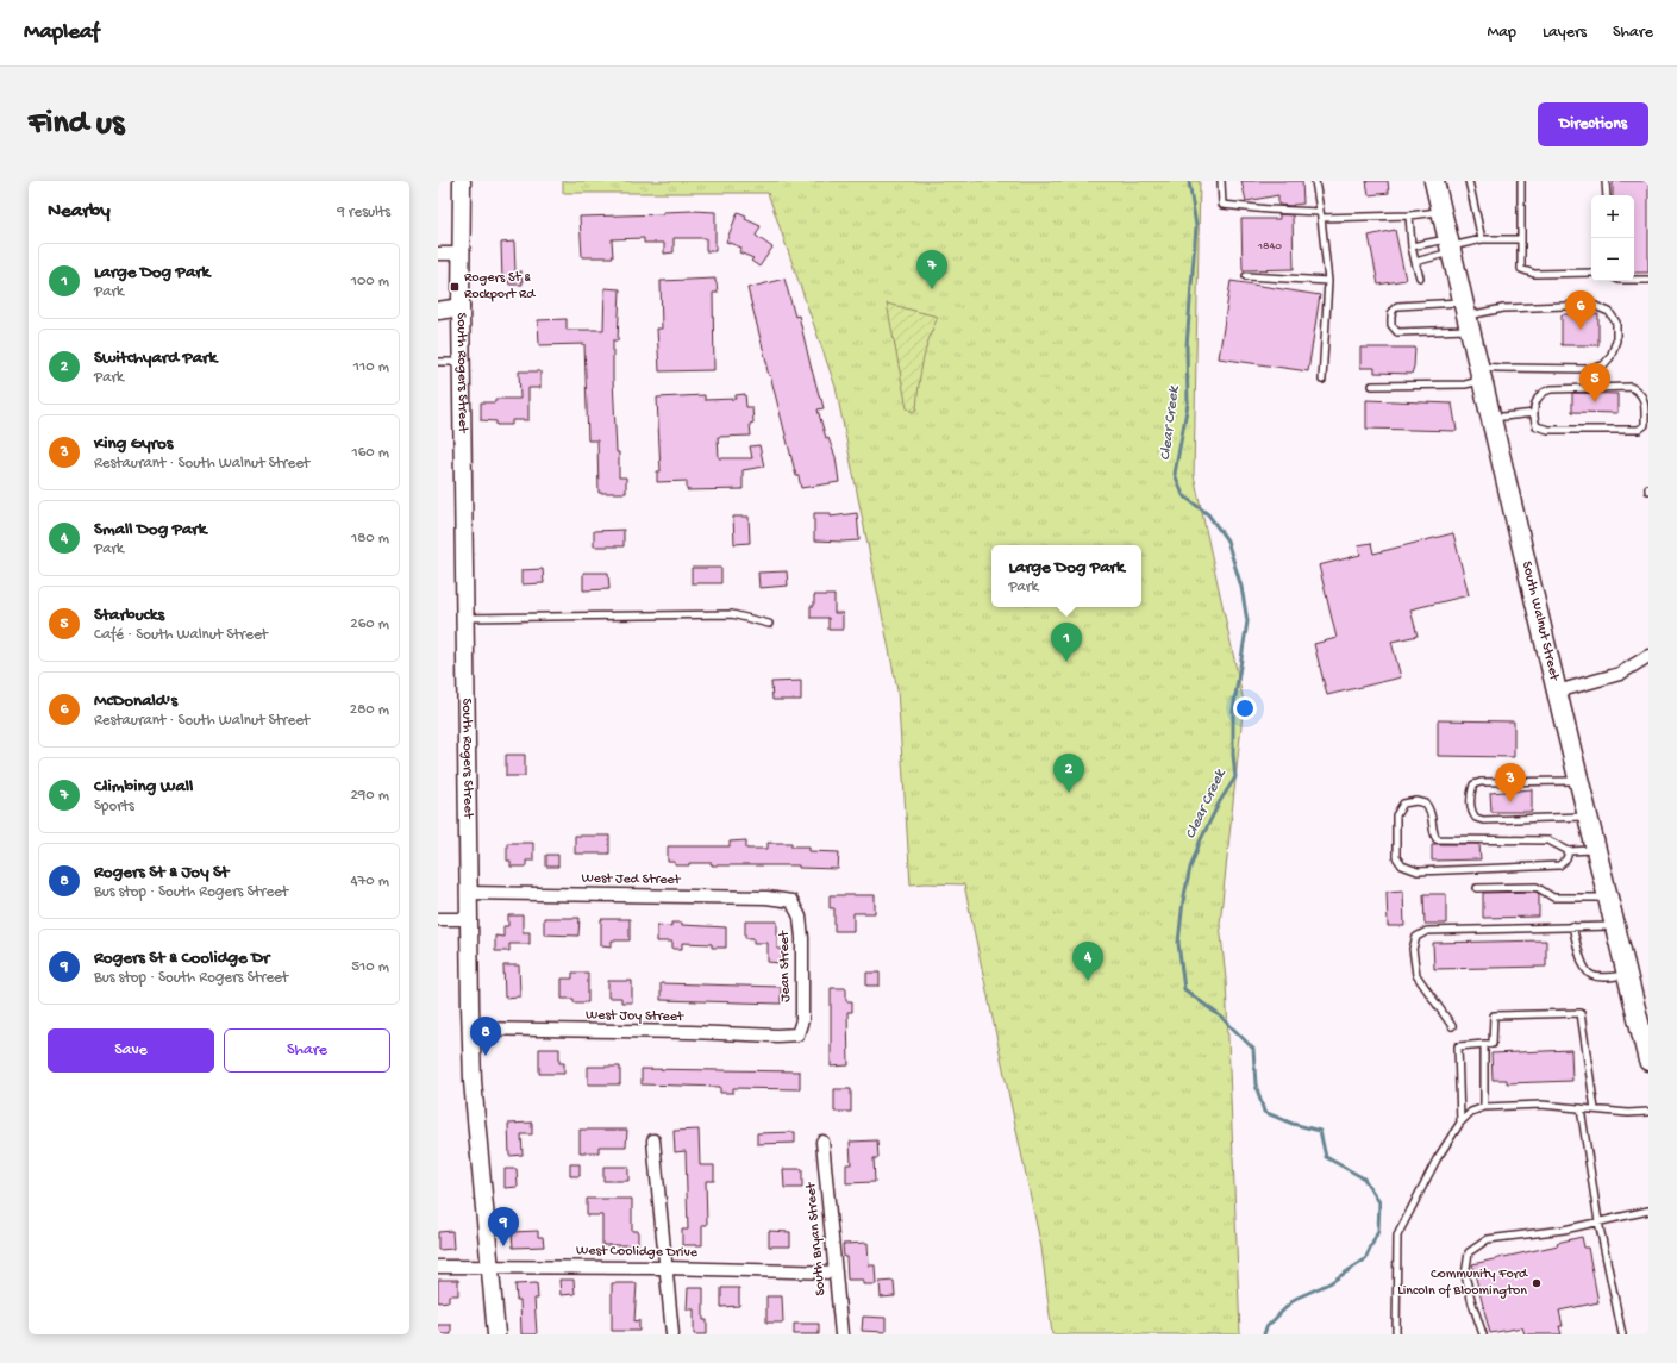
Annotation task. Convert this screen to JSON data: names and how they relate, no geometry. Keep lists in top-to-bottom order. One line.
{"streets":{"main road":["South Walnut Street"],"street":["South Rogers Street","West Jed Street","Jean Street","West Joy Street","South Bryan Street","West Coolidge Drive"]},"crossings":[["South Rogers Street","West Jed Street"],["South Rogers Street","West Joy Street"],["South Rogers Street","West Coolidge Drive"],["West Jed Street","Jean Street"],["Jean Street","West Joy Street"],["South Bryan Street","West Coolidge Drive"]],"water":["Clear Creek"],"places":{"transit":["Rogers St & Rockport Rd"],"other":["Community Ford Lincoln of Bloomington"]},"house_numbers":["1840"],"page":{"header":"Mapleaf","nav":["Map","Layers","Share"],"buttons":["Directions",["Save","Share"]],"title":"Find us","heading":["Nearby","9 results"],"map_buttons":["+","−"],"list":[{"mark":"1","name":"Large Dog Park","note":"Park","value":"100 m"},{"mark":"2","name":"Switchyard Park","note":"Park","value":"110 m"},{"mark":"3","name":"King Gyros","note":"Restaurant · South Walnut Street","value":"160 m"},{"mark":"4","name":"Small Dog Park","note":"Park","value":"180 m"},{"mark":"5","name":"Starbucks","note":"Café · South Walnut Street","value":"260 m"},{"mark":"6","name":"McDonald's","note":"Restaurant · South Walnut Street","value":"280 m"},{"mark":"7","name":"Climbing Wall","note":"Sports","value":"290 m"},{"mark":"8","name":"Rogers St & Joy St","note":"Bus stop · South Rogers Street","value":"470 m"},{"mark":"9","name":"Rogers St & Coolidge Dr","note":"Bus stop · South Rogers Street","value":"510 m"}],"pins":["7","6","5","1","2","3","4","8","9"],"popup":["Large Dog Park","Park"]}}
